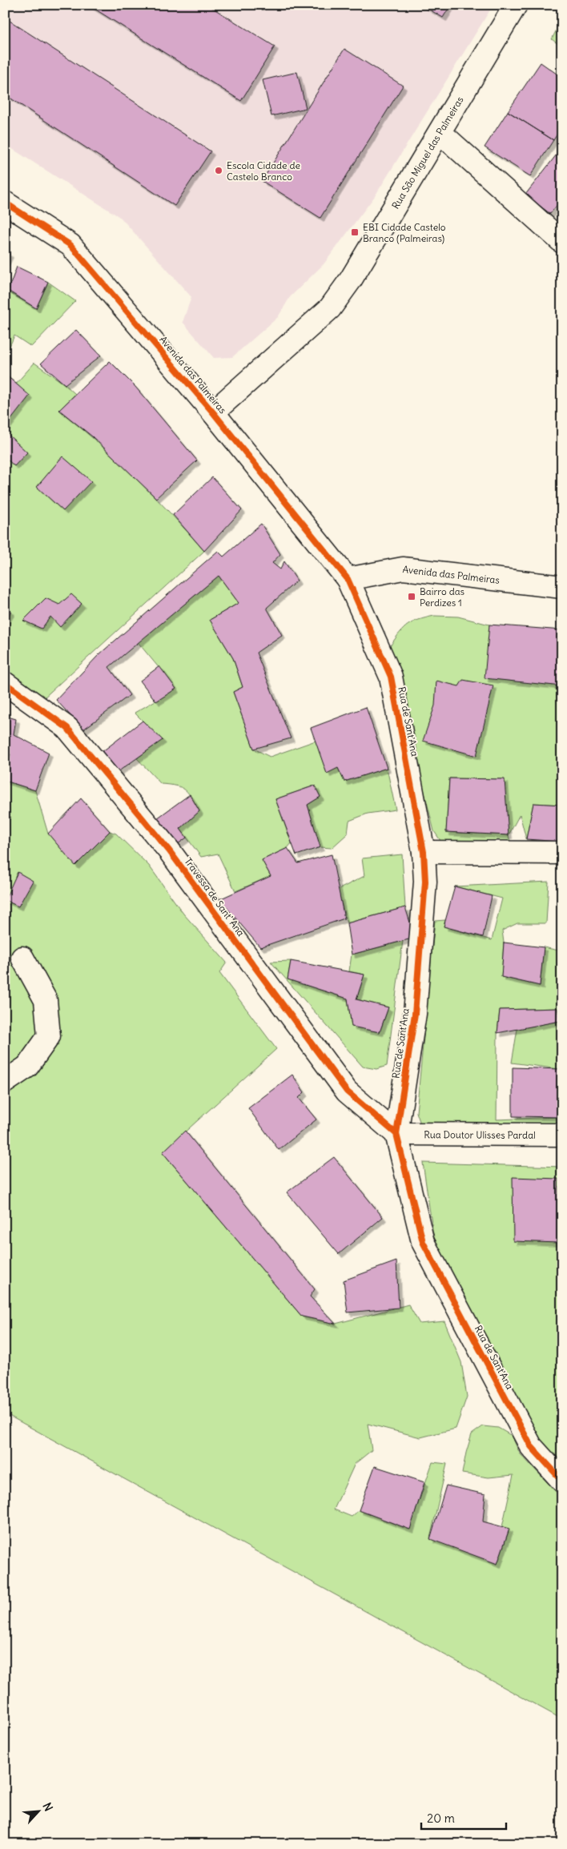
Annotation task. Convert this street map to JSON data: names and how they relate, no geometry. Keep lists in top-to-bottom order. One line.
{"streets":{"street":["Rua São Miguel das Palmeiras","Avenida das Palmeiras","Rua de Sant'Ana","Travessa de Sant' Ana","Rua Doutor Ulisses Pardal"]},"crossings":[["Rua São Miguel das Palmeiras","Avenida das Palmeiras"],["Avenida das Palmeiras","Rua de Sant'Ana"],["Rua de Sant'Ana","Travessa de Sant' Ana"],["Rua de Sant'Ana","Rua Doutor Ulisses Pardal"],["Travessa de Sant' Ana","Rua Doutor Ulisses Pardal"]],"places":{"other":["Escola Cidade de Castelo Branco"],"transit":["EBI Cidade Castelo Branco (Palmeiras)","Bairro das Perdizes 1"]},"scale_bar":"20 m","north":"top right"}
